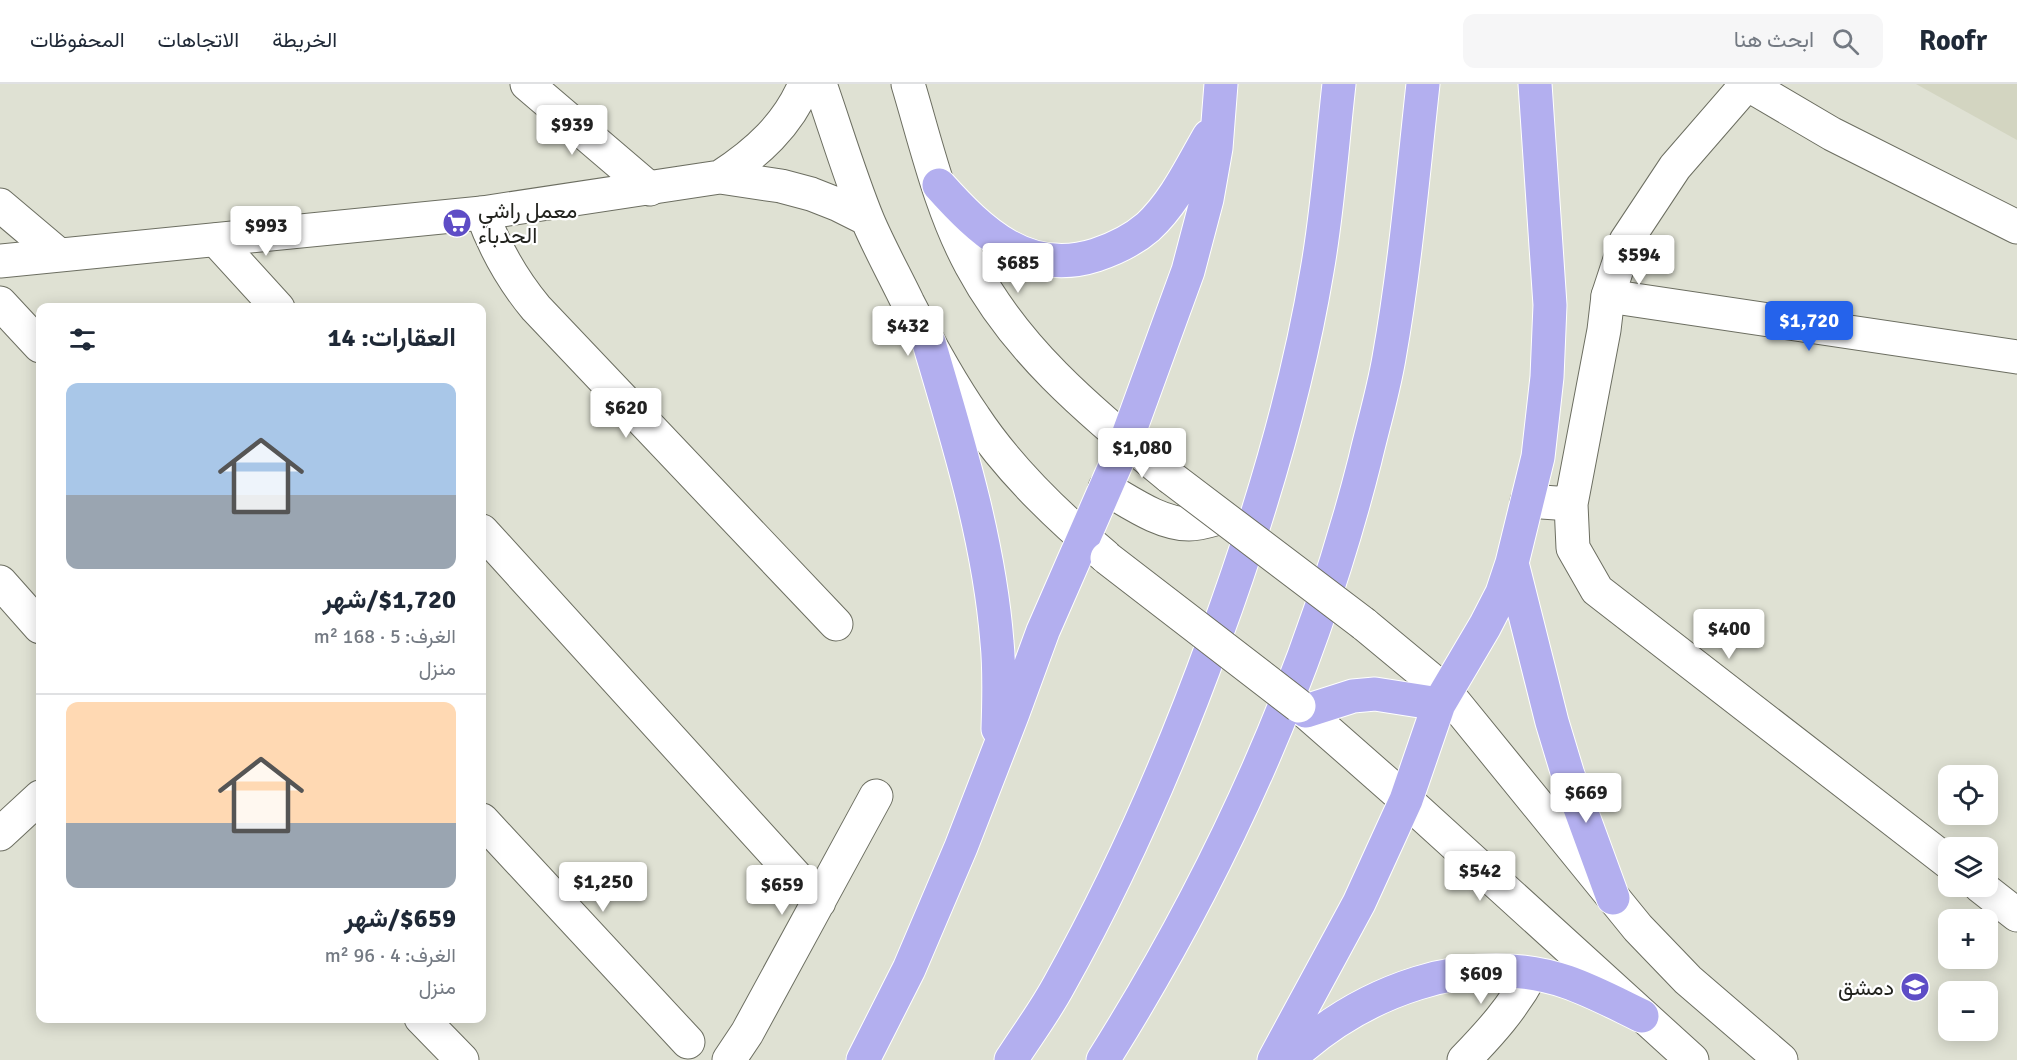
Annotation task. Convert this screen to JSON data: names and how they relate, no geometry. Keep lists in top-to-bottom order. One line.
{"places":{"supermarket":["معمل راشي الحدباء"],"school or university":["دمشق"]},"page":{"header":"Roofr","search":"ابحث هنا","nav":["الخريطة","الاتجاهات","المحفوظات"],"price":["$939","$993","$594","$685","$1,720","$432","$620","$1,080","$400","$669","$542","$1,250","$659","$609"],"heading":"العقارات: 14","list":[{"name":"$1,720/شهر","note":"الغرف: 5 · 168 m² · منزل"},{"name":"$659/شهر","note":"الغرف: 4 · 96 m² · منزل"}],"map_buttons":["+","−"]}}
